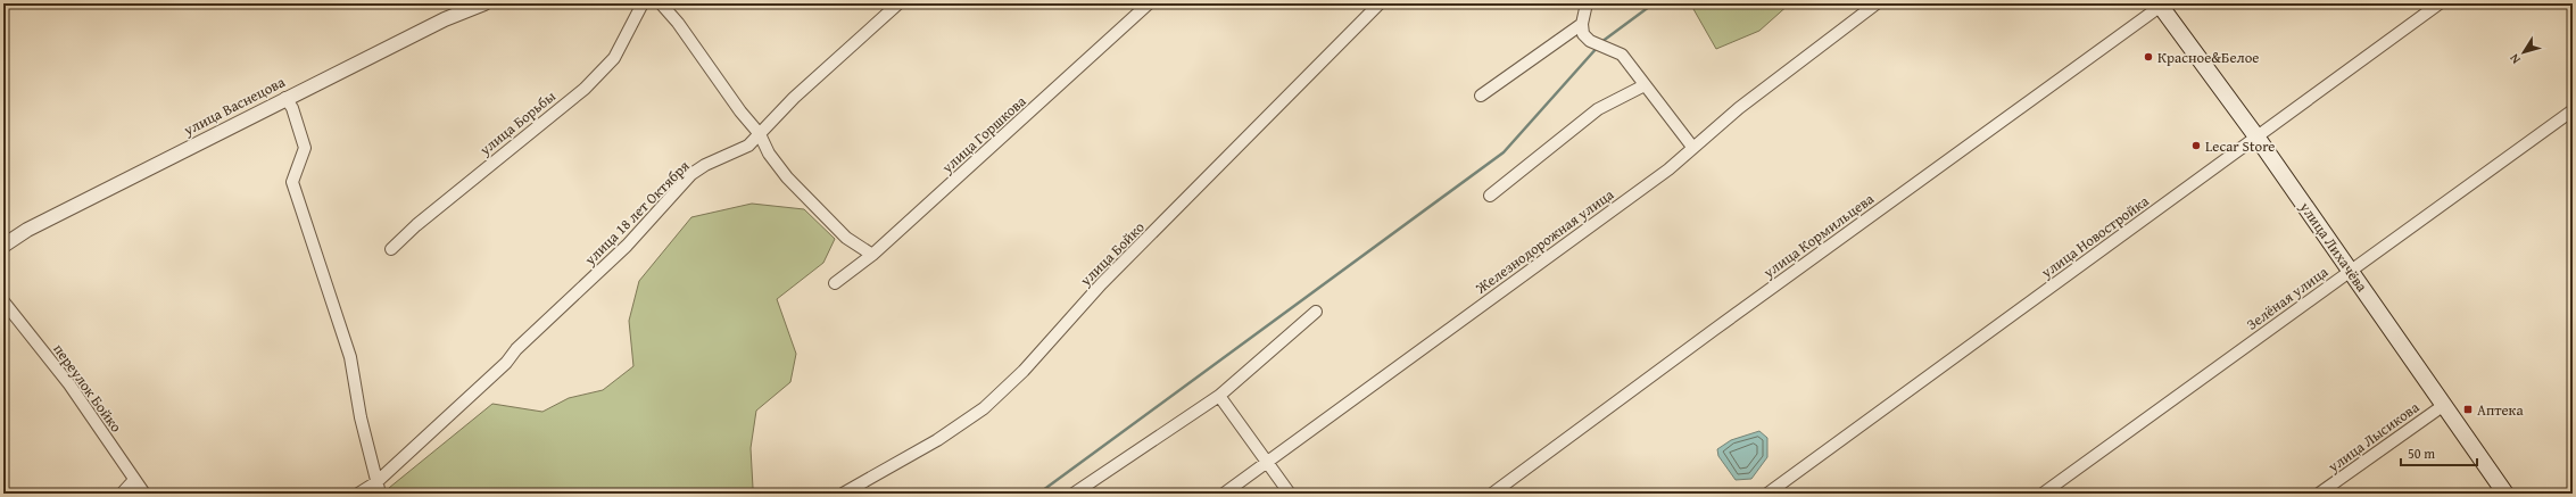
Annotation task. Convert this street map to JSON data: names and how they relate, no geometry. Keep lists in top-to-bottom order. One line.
{"streets":{"main road":["улица Лихачёва"],"street":["улица Васнецова","улица Борьбы","улица Горшкова","улица 18 лет Октября","улица Кормильцева","улица Новостройка","Железнодорожная улица","улица Бойко","Зелёная улица","переулок Бойко","улица Лысикова"]},"crossings":[["улица Кормильцева","улица Лихачёва"],["улица Новостройка","улица Лихачёва"],["улица Лихачёва","Зелёная улица"],["улица Лихачёва","улица Лысикова"]],"places":{"other":["Красное&Белое","Lecar Store"],"transit":["Аптека"]},"scale_bar":"50 m","north":"bottom left"}
